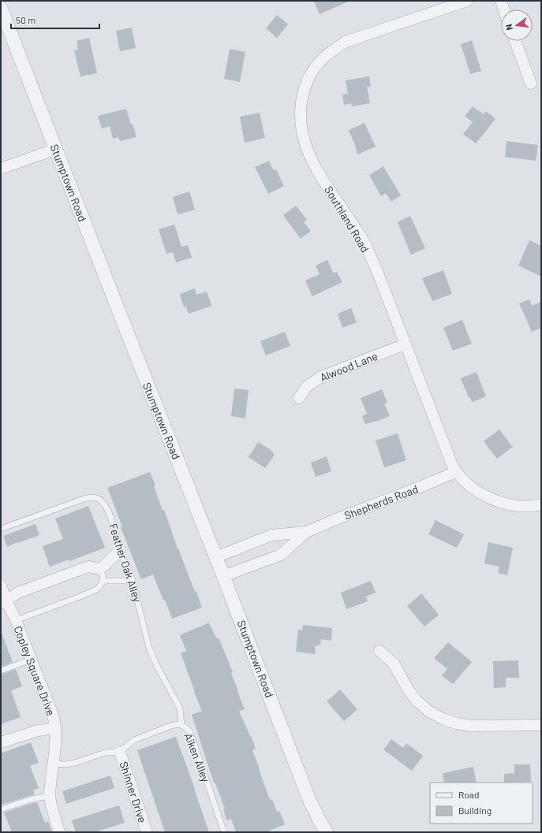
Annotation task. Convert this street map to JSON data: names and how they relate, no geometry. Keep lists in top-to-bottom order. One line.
{"streets":{"street":["Stumptown Road","Southland Road","Alwood Lane","Shepherds Road","Copley Square Drive","Shinner Drive"],"lane":["Feather Oak Alley","Aiken Alley"]},"crossings":[["Stumptown Road","Shepherds Road"],["Southland Road","Alwood Lane"],["Southland Road","Shepherds Road"],["Feather Oak Alley","Aiken Alley"],["Aiken Alley","Shinner Drive"]],"legend":["Road","Building"],"scale_bar":"50 m","north":"left"}
